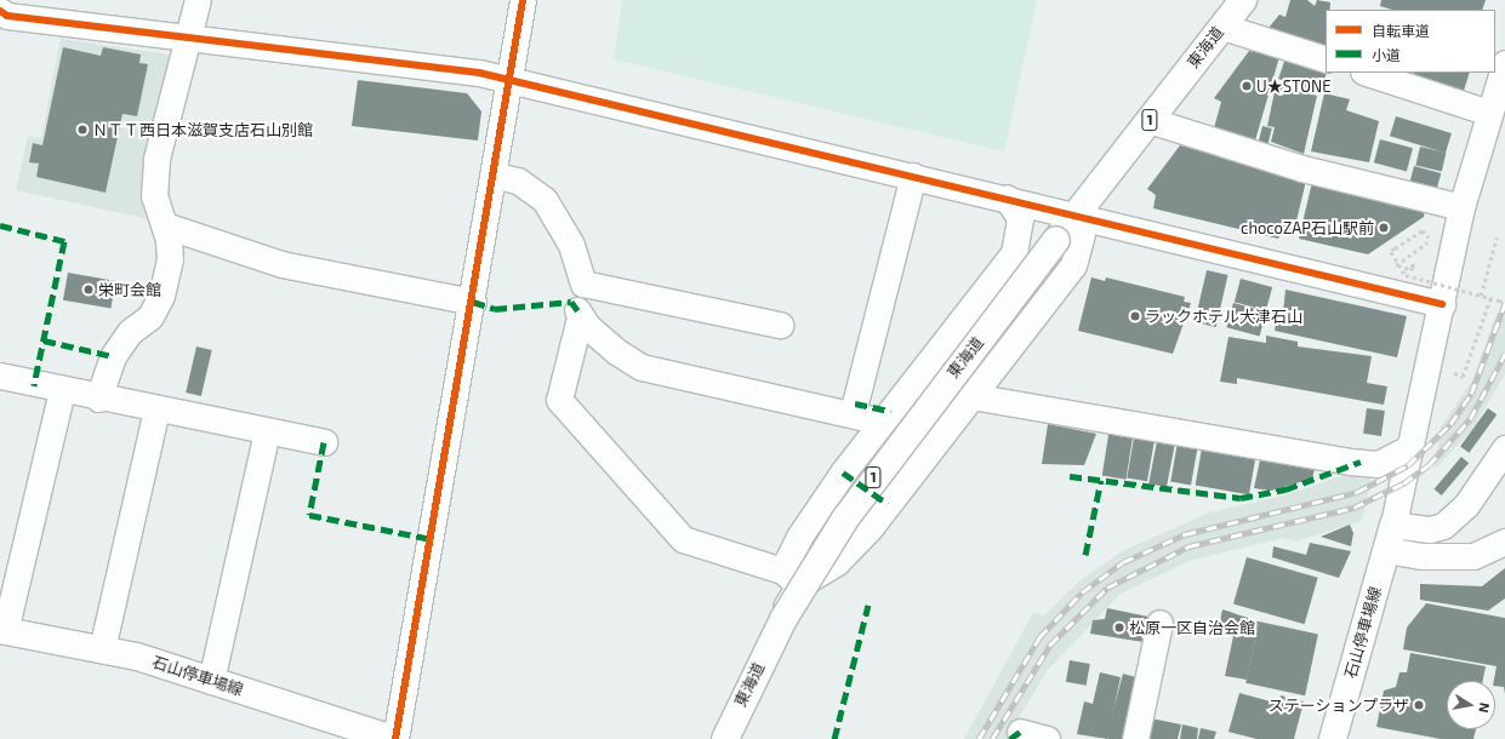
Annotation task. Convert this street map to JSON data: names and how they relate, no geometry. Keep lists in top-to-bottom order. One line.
{"streets":{"main road":["東海道","1","石山停車場線"]},"places":["U★STONE","ＮＴＴ西日本滋賀支店石山別館","chocoZAP石山駅前","栄町会館","ラックホテル大津石山","松原一区自治会館","ステーションプラザ"],"legend":["自転車道","小道"],"north":"right"}
